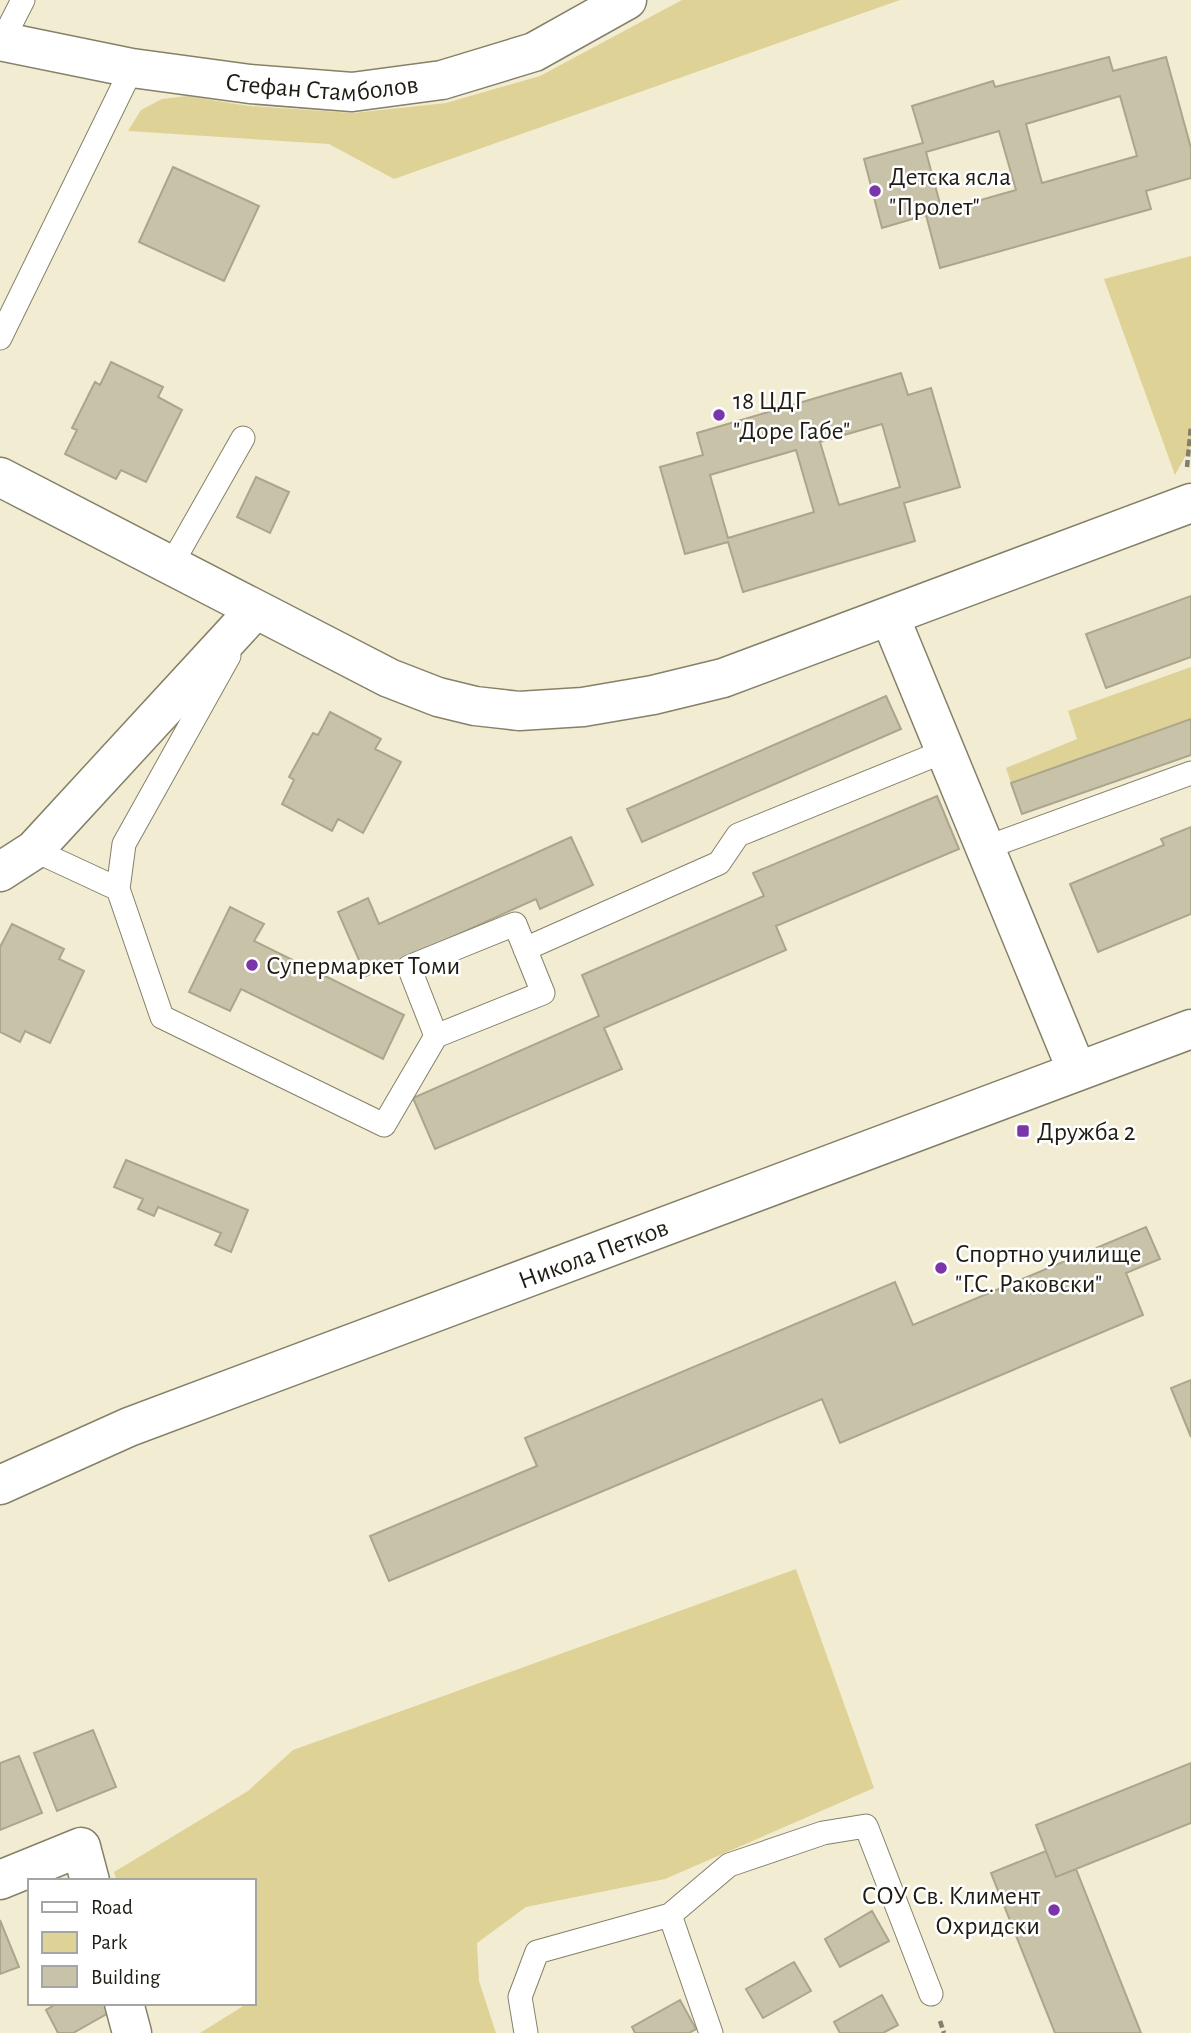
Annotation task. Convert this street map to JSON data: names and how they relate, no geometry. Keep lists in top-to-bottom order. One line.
{"streets":{"street":["Стефан Стамболов","Никола Петков"]},"places":{"other":["Детска ясла \"Пролет\"","18 ЦДГ \"Доре Габе\"","Супермаркет Томи","Спортно училище \"Г.С. Раковски\"","СОУ Св. Климент Охридски"],"transit":["Дружба 2"]},"legend":["Road","Park","Building"]}
